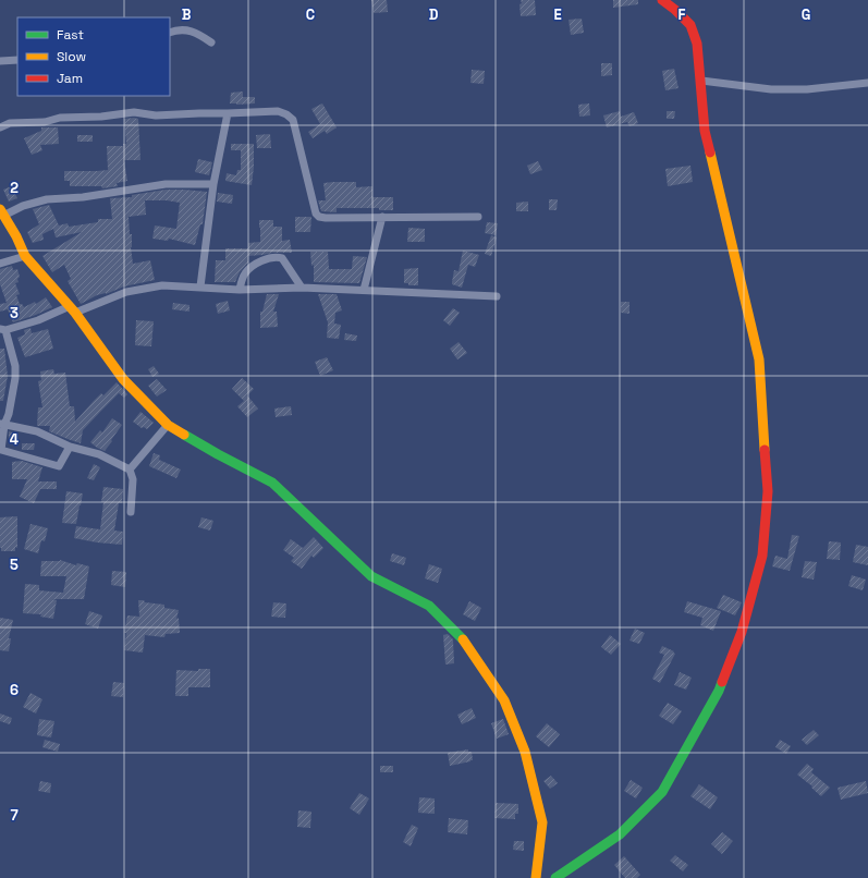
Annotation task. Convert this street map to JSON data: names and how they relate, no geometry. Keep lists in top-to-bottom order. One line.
{"legend":["Fast","Slow","Jam"],"grid":{"columns":["B","C","D","E","F","G"],"rows":["2","3","4","5","6","7"]}}
